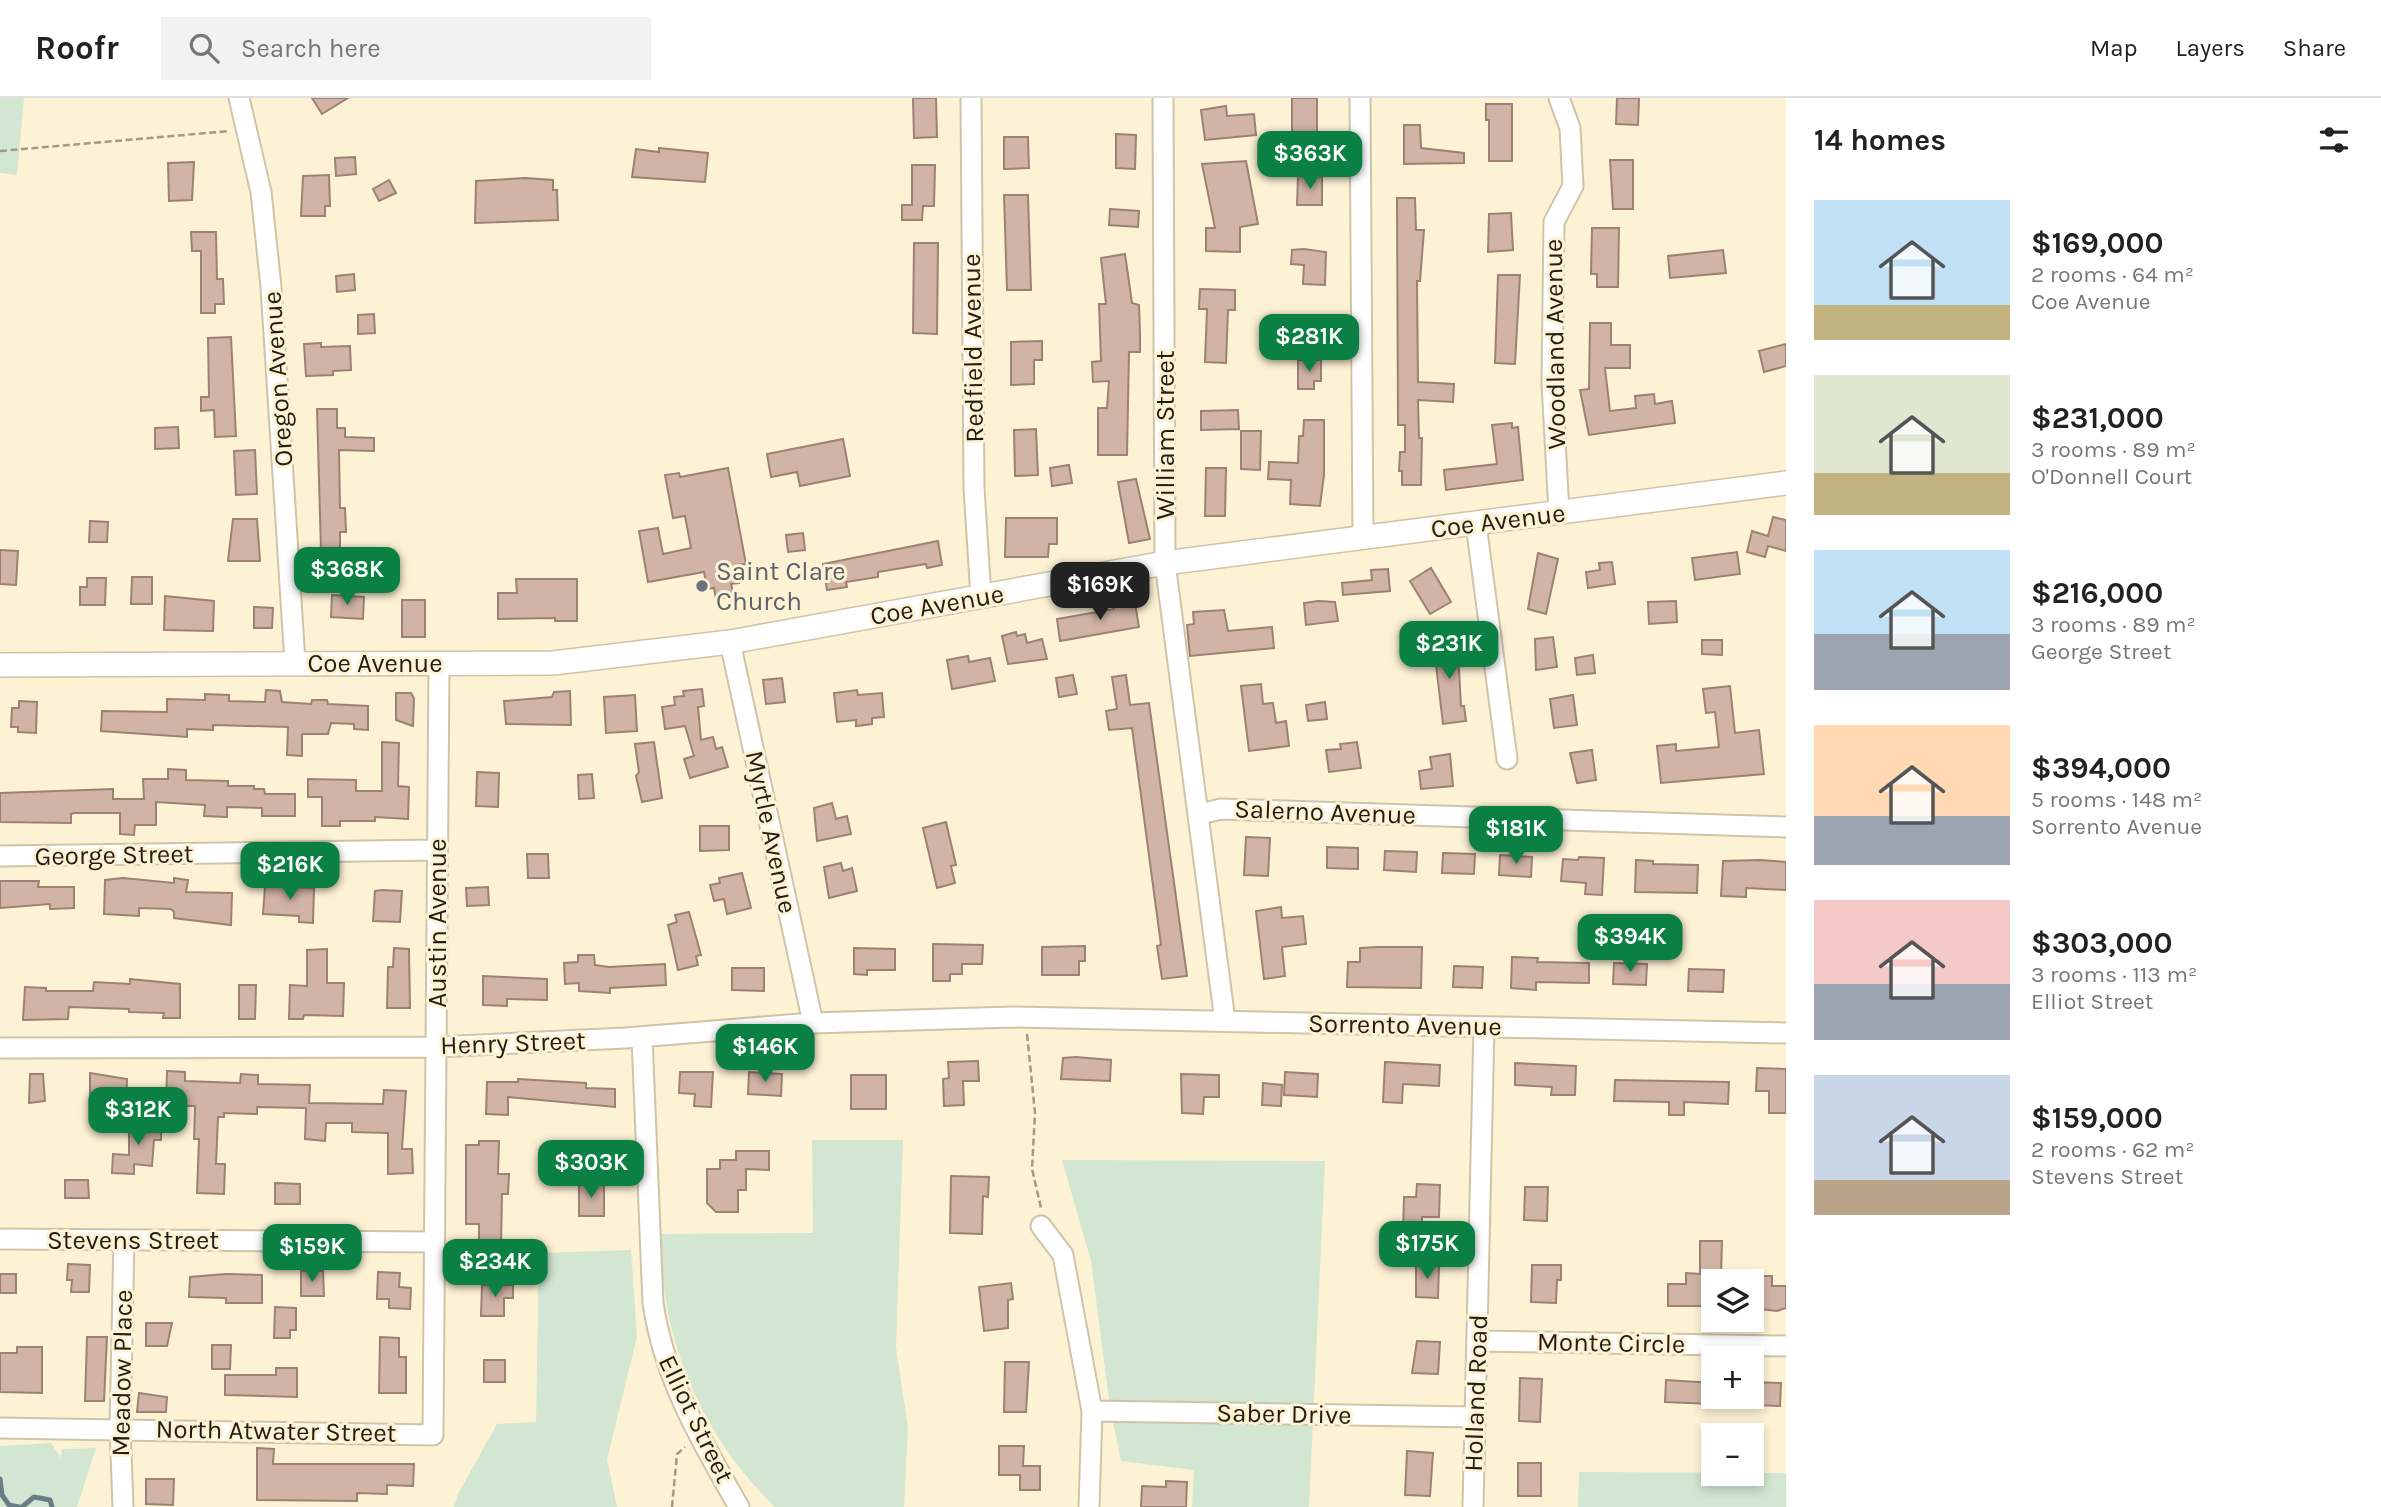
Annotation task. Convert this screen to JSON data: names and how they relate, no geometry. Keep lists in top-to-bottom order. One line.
{"streets":{"street":["Woodland Avenue","Redfield Avenue","Oregon Avenue","William Street","Coe Avenue","Salerno Avenue","Myrtle Avenue","George Street","Austin Avenue","Sorrento Avenue","Henry Street","Stevens Street","Monte Circle","Meadow Place","Holland Road","Saber Drive","Elliot Street","North Atwater Street"]},"crossings":[["Woodland Avenue","Coe Avenue"],["Redfield Avenue","Coe Avenue"],["Oregon Avenue","Coe Avenue"],["William Street","Coe Avenue"],["William Street","Salerno Avenue"],["William Street","Sorrento Avenue"],["Coe Avenue","Myrtle Avenue"],["Coe Avenue","Austin Avenue"],["Myrtle Avenue","Henry Street"],["George Street","Austin Avenue"],["Austin Avenue","Henry Street"],["Austin Avenue","Stevens Street"],["Austin Avenue","North Atwater Street"],["Sorrento Avenue","Henry Street"],["Sorrento Avenue","Holland Road"],["Henry Street","Elliot Street"],["Stevens Street","Meadow Place"],["Monte Circle","Holland Road"],["Meadow Place","North Atwater Street"],["Holland Road","Saber Drive"]],"places":["Saint Clare Church"],"page":{"header":"Roofr","search":"Search here","nav":["Map","Layers","Share"],"heading":"14 homes","price":["$363K","$281K","$368K","$169K","$231K","$181K","$216K","$394K","$146K","$312K","$303K","$175K","$159K","$234K"],"list":[{"name":"$169,000","note":"2 rooms · 64 m² · Coe Avenue"},{"name":"$231,000","note":"3 rooms · 89 m² · O'Donnell Court"},{"name":"$216,000","note":"3 rooms · 89 m² · George Street"},{"name":"$394,000","note":"5 rooms · 148 m² · Sorrento Avenue"},{"name":"$303,000","note":"3 rooms · 113 m² · Elliot Street"},{"name":"$159,000","note":"2 rooms · 62 m² · Stevens Street"}],"map_buttons":["+","−"]}}
